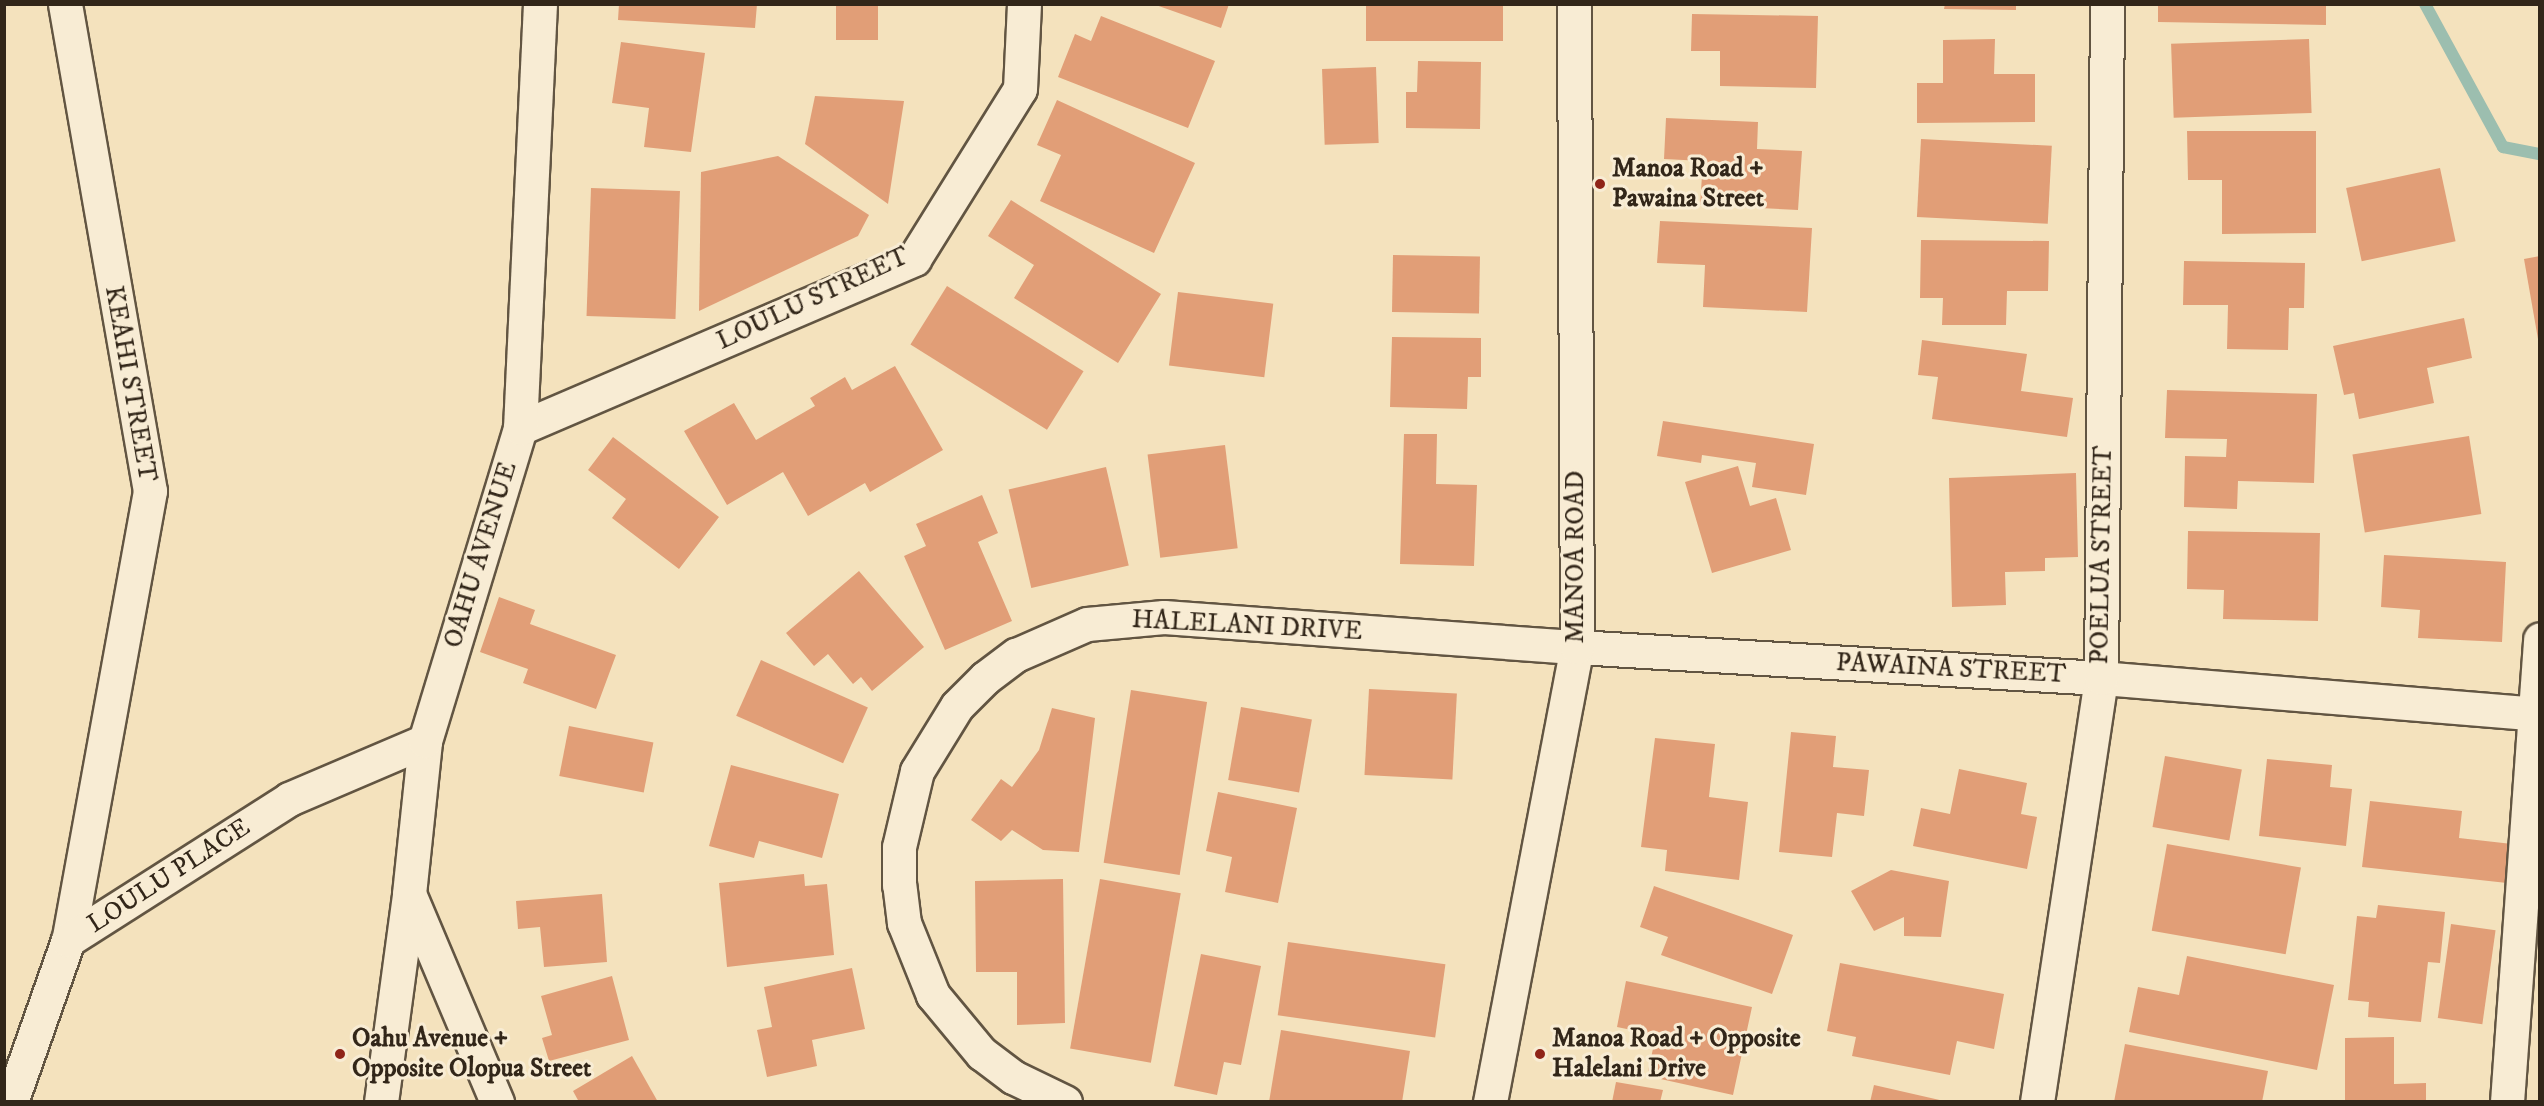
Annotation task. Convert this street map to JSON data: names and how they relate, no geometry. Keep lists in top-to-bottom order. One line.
{"streets":{"street":["LOULU STREET","KEAHI STREET","OAHU AVENUE","POELUA STREET","MANOA ROAD","HALELANI DRIVE","PAWAINA STREET","LOULU PLACE"]},"crossings":[["LOULU STREET","OAHU AVENUE"],["KEAHI STREET","LOULU PLACE"],["OAHU AVENUE","LOULU PLACE"],["POELUA STREET","PAWAINA STREET"],["MANOA ROAD","HALELANI DRIVE"],["MANOA ROAD","PAWAINA STREET"],["HALELANI DRIVE","PAWAINA STREET"]],"places":["Manoa Road + Pawaina Street","Oahu Avenue + Opposite Olopua Street","Manoa Road + Opposite Halelani Drive"]}
